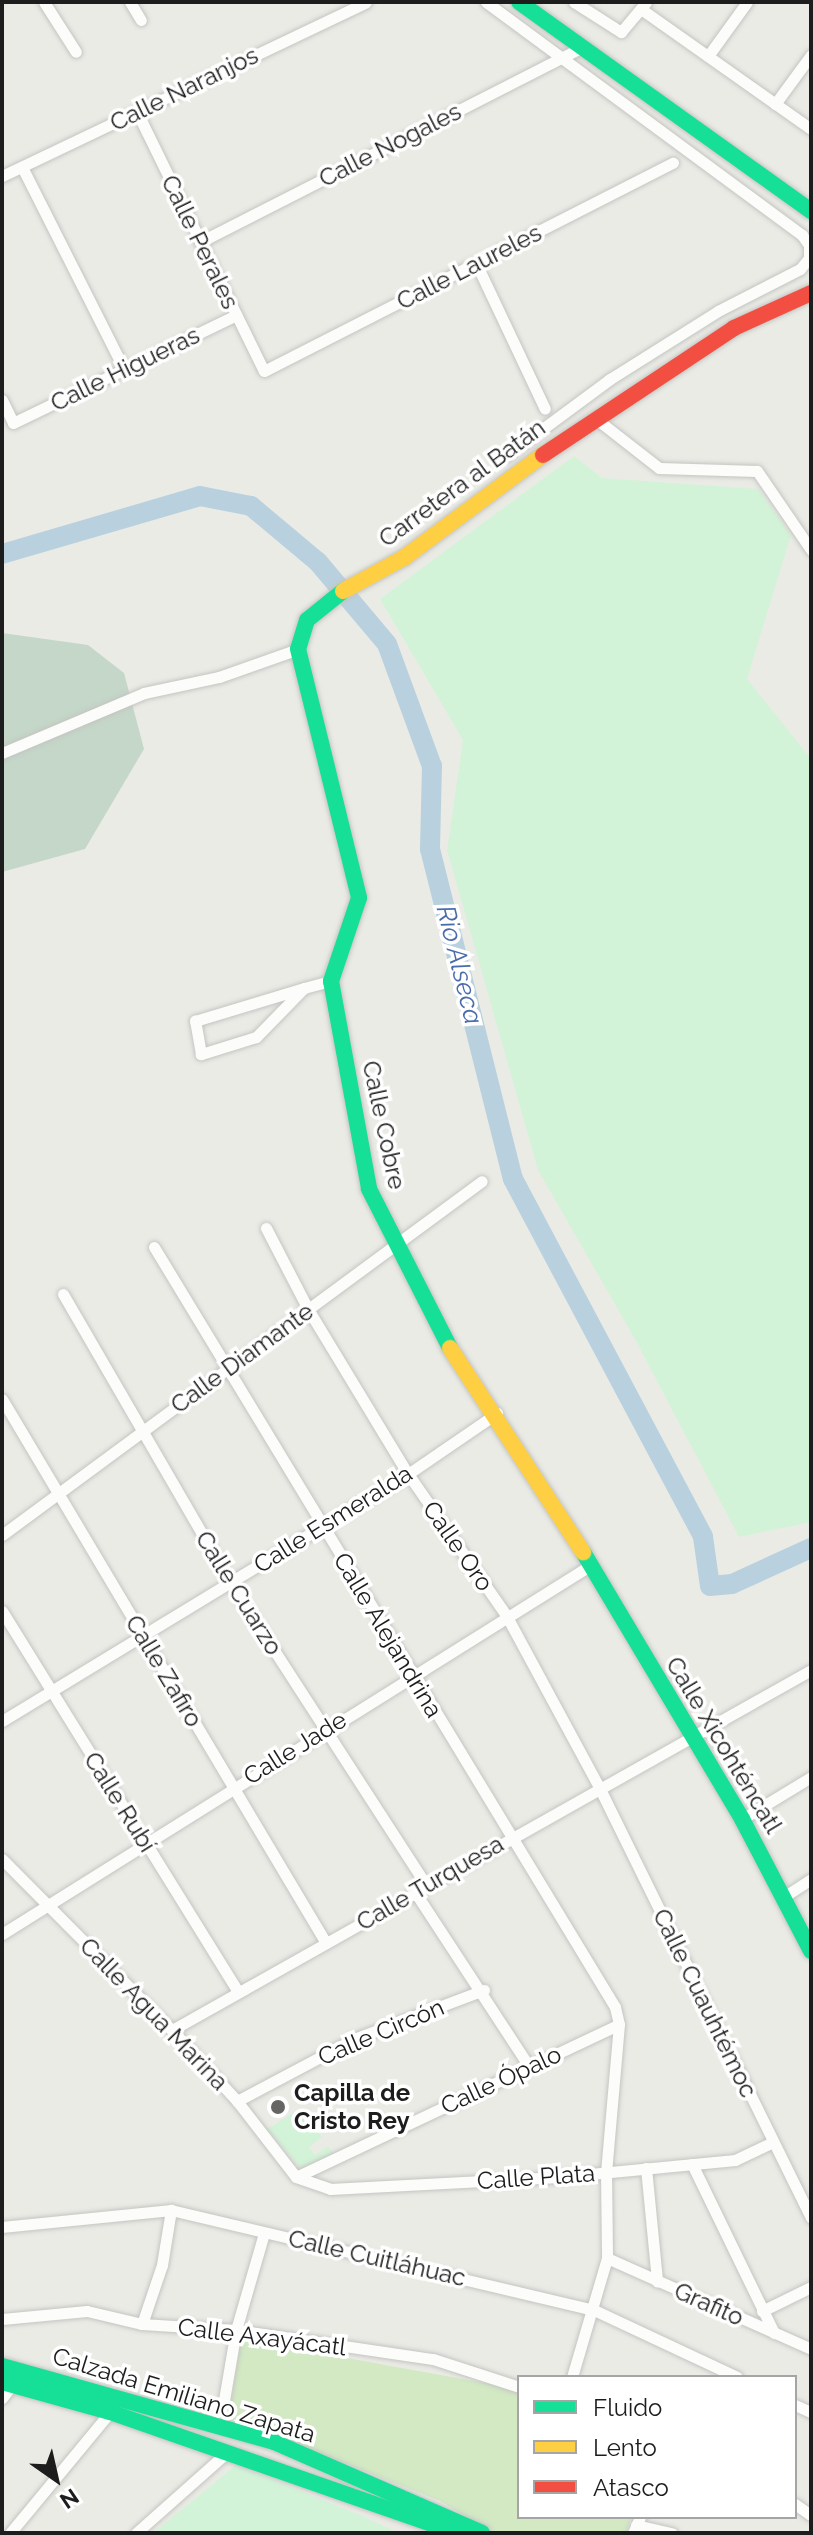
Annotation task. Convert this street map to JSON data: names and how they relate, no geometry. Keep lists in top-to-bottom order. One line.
{"streets":{"street":["Calle Naranjos","Calle Nogales","Calle Perales","Calle Laureles","Calle Higueras","Carretera al Batán","Calle Cobre","Calle Diamante","Calle Esmeralda","Calle Oro","Calle Cuarzo","Calle Alejandrina","Calle Zafiro","Calle Xicohténcatl","Calle Jade","Calle Rubí","Calle Turquesa","Calle Cuauhtémoc","Calle Agua Marina","Calle Circón","Calle Ópalo","Calle Plata","Calle Cuitláhuac","Grafito","Calle Axayácatl","Calzada Emiliano Zapata"]},"crossings":[["Calle Naranjos","Calle Perales"],["Calle Nogales","Calle Perales"],["Calle Perales","Calle Laureles"],["Calle Perales","Calle Higueras"],["Carretera al Batán","Calle Cobre"],["Calle Cobre","Calle Diamante"],["Calle Cobre","Calle Esmeralda"],["Calle Cobre","Calle Xicohténcatl"],["Calle Cobre","Calle Jade"],["Calle Diamante","Calle Oro"],["Calle Diamante","Calle Cuarzo"],["Calle Diamante","Calle Alejandrina"],["Calle Diamante","Calle Zafiro"],["Calle Esmeralda","Calle Oro"],["Calle Esmeralda","Calle Cuarzo"],["Calle Esmeralda","Calle Alejandrina"],["Calle Esmeralda","Calle Zafiro"],["Calle Esmeralda","Calle Rubí"],["Calle Oro","Calle Jade"],["Calle Oro","Calle Turquesa"],["Calle Oro","Calle Cuauhtémoc"],["Calle Cuarzo","Calle Jade"],["Calle Cuarzo","Calle Turquesa"],["Calle Cuarzo","Calle Circón"],["Calle Cuarzo","Calle Ópalo"],["Calle Alejandrina","Calle Jade"],["Calle Alejandrina","Calle Turquesa"],["Calle Alejandrina","Calle Ópalo"],["Calle Zafiro","Calle Jade"],["Calle Zafiro","Calle Turquesa"],["Calle Xicohténcatl","Calle Jade"],["Calle Xicohténcatl","Calle Turquesa"],["Calle Jade","Calle Rubí"],["Calle Jade","Calle Agua Marina"],["Calle Rubí","Calle Turquesa"],["Calle Turquesa","Calle Cuauhtémoc"],["Calle Turquesa","Calle Agua Marina"],["Calle Cuauhtémoc","Calle Plata"],["Calle Agua Marina","Calle Circón"],["Calle Agua Marina","Calle Ópalo"],["Calle Agua Marina","Calle Plata"],["Calle Ópalo","Calle Plata"]],"water":["Rio Alseca"],"places":["Capilla de Cristo Rey"],"legend":["Fluido","Lento","Atasco"],"north":"bottom right"}
